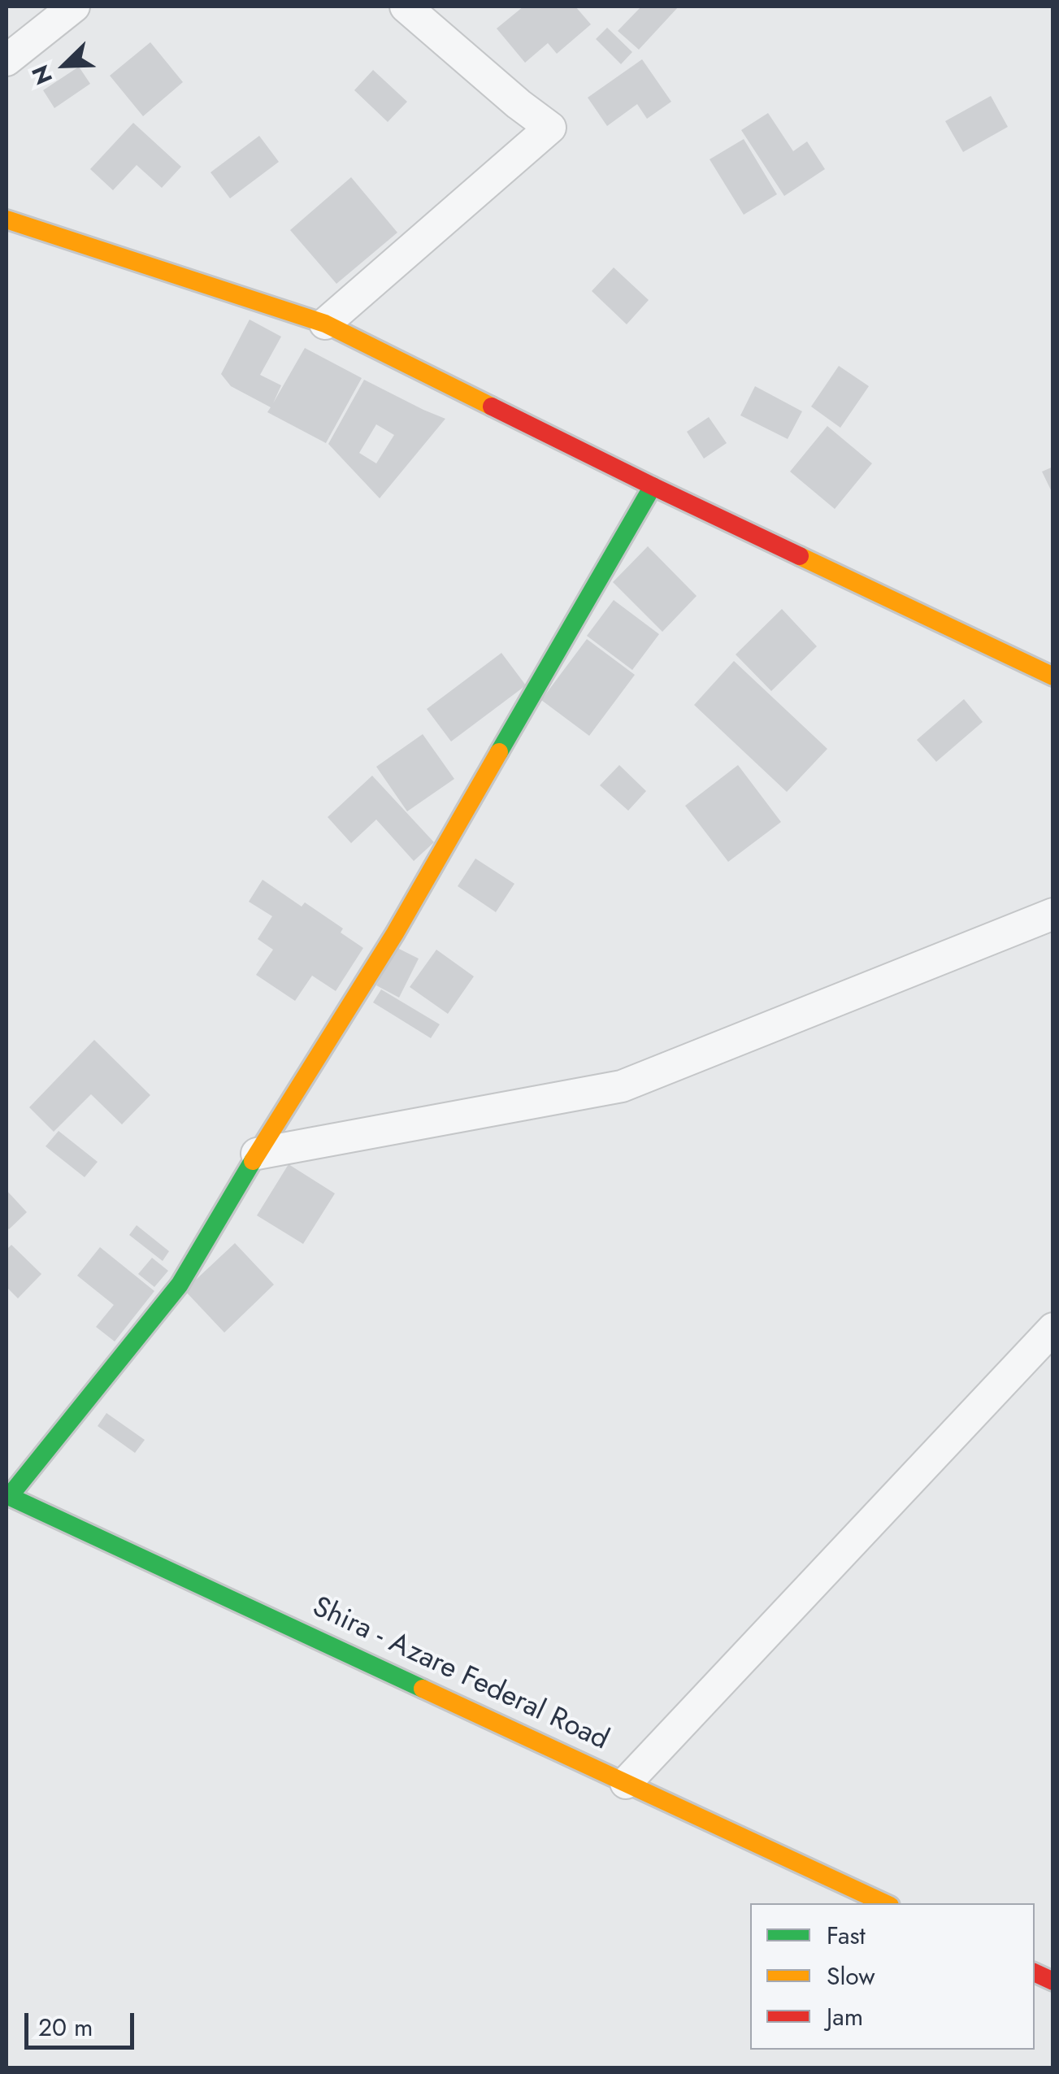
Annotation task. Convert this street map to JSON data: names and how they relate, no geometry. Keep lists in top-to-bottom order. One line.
{"streets":{"street":["Shira - Azare Federal Road"]},"legend":["Fast","Slow","Jam"],"scale_bar":"20 m","north":"bottom left"}
